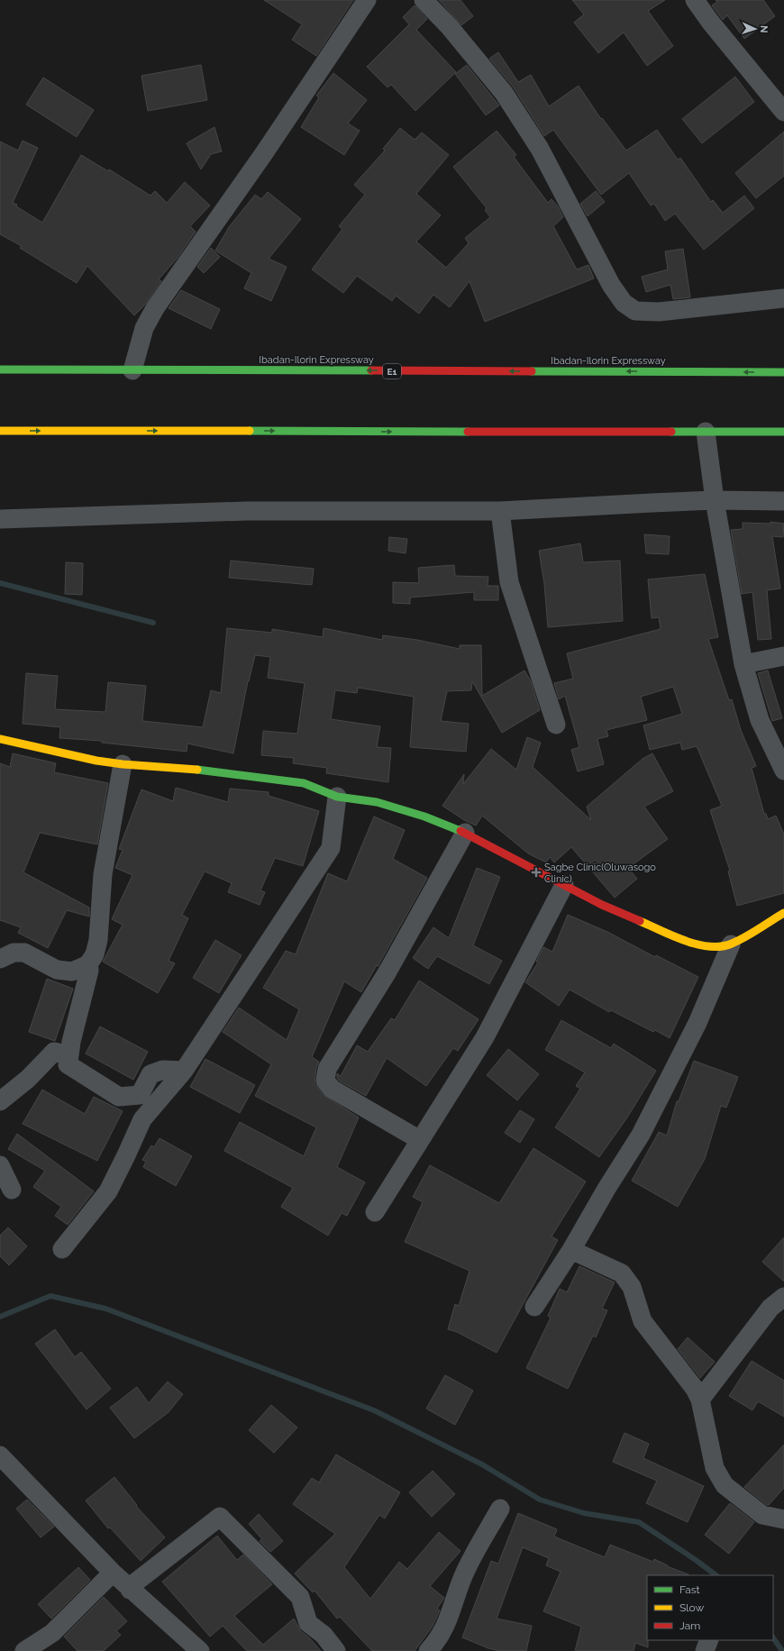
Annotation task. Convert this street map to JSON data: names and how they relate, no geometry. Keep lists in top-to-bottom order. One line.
{"streets":{"main road":["Ibadan-Ilorin Expressway","E1"]},"places":{"health":["Sagbe Clinic(Oluwasogo Clinic)"]},"legend":["Fast","Slow","Jam"],"north":"right"}
